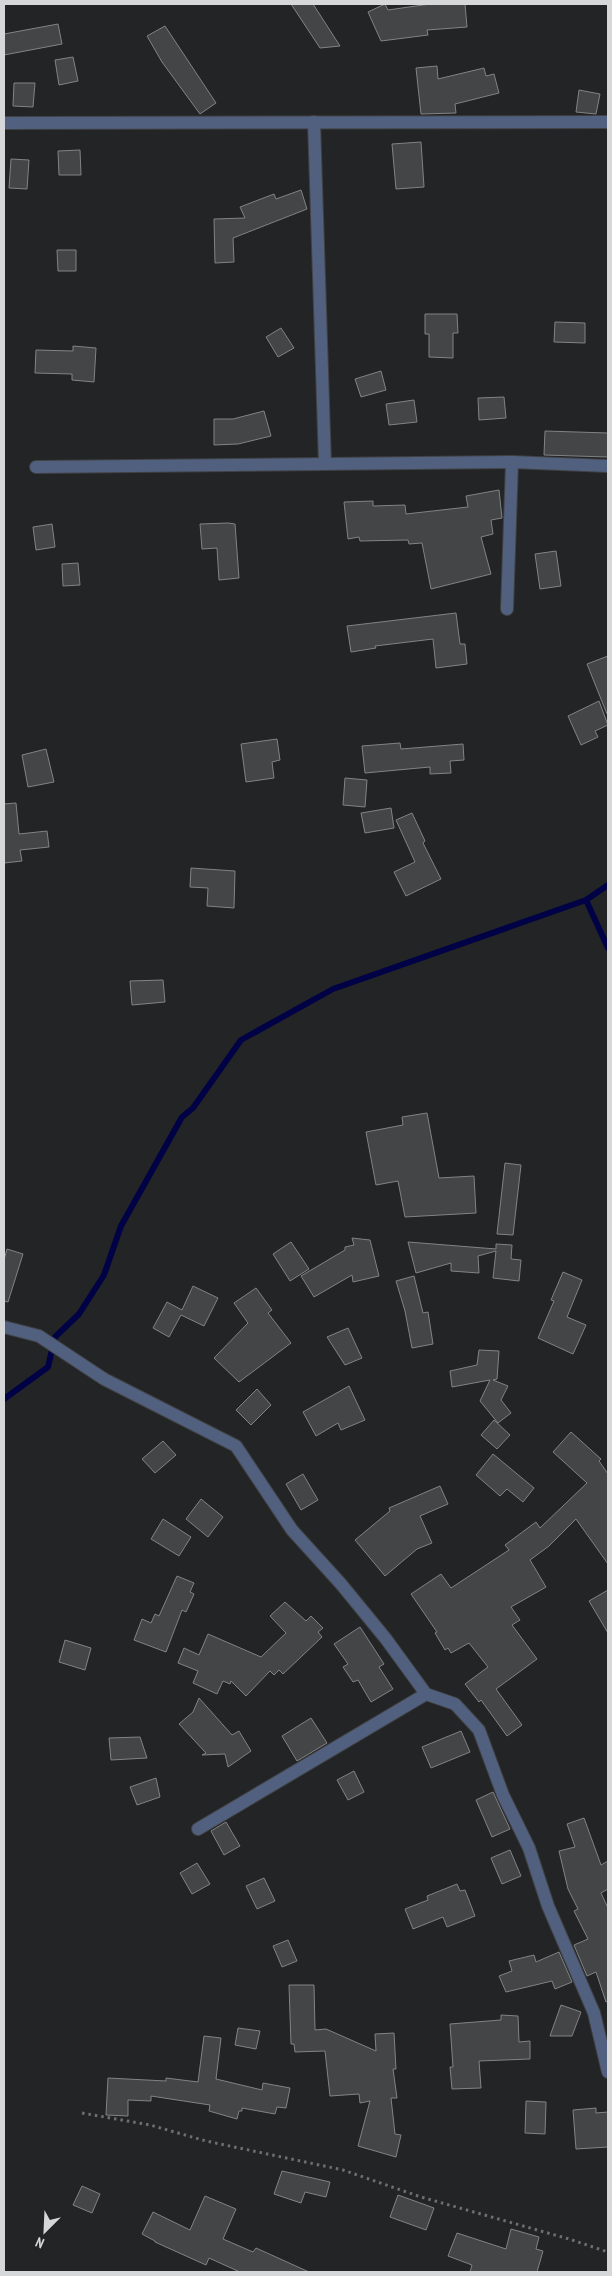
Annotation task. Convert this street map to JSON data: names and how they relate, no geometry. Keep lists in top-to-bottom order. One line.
{"north":"bottom left"}
